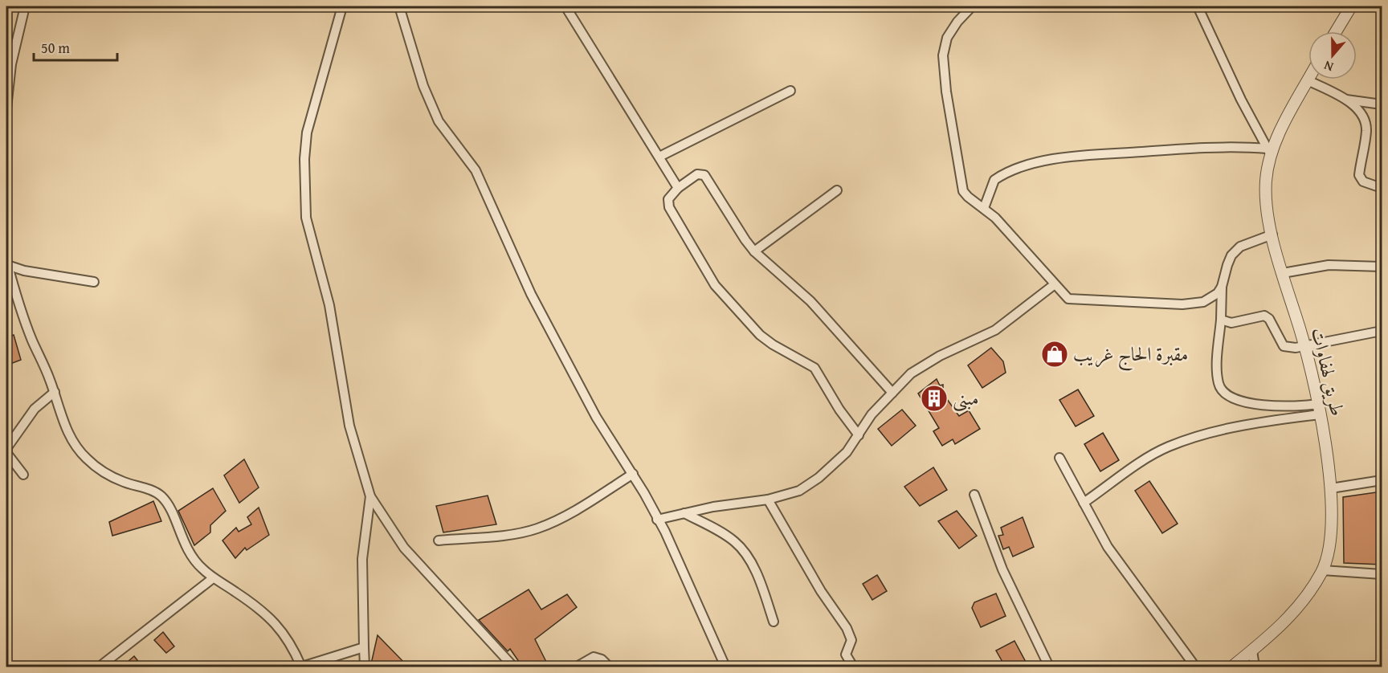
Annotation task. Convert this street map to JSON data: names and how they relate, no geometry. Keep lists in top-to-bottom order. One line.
{"streets":{"street":["طريق لهفاوات"]},"places":{"shop":["مقبرة الحاج غريب"],"building":["مبنى"]},"scale_bar":"50 m","north":"bottom"}
